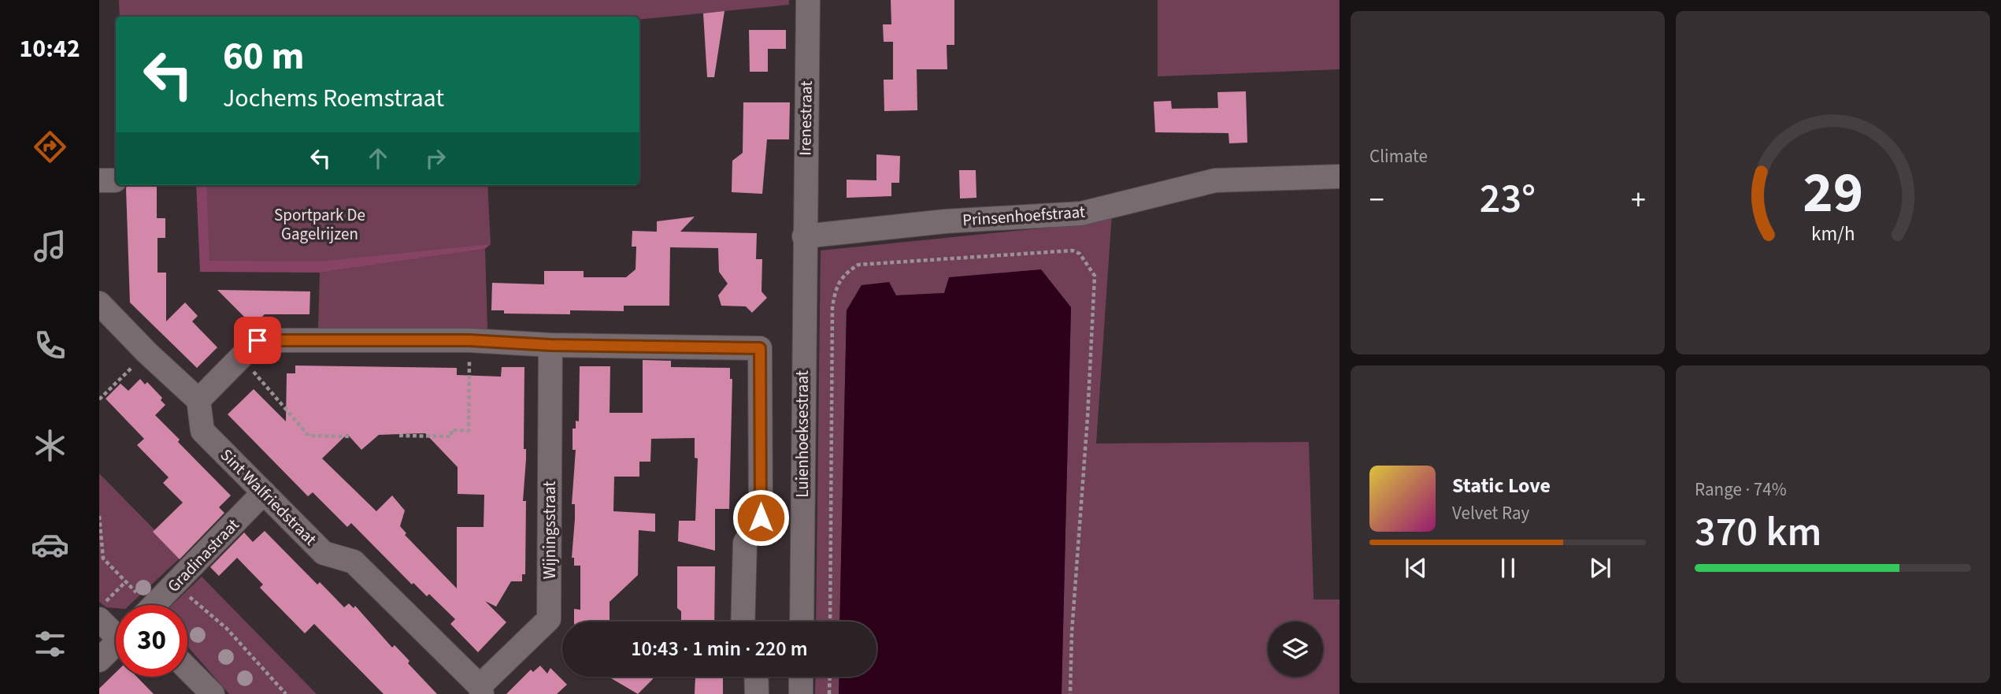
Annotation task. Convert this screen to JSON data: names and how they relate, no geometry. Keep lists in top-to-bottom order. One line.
{"streets":{"street":["Irenestraat","Prinsenhoefstraat","Luienhoeksestraat","Sint Walfriedstraat","Wijningsstraat","Gradinastraat"]},"crossings":[["Irenestraat","Prinsenhoefstraat"],["Irenestraat","Luienhoeksestraat"],["Prinsenhoefstraat","Luienhoeksestraat"],["Sint Walfriedstraat","Wijningsstraat"],["Sint Walfriedstraat","Gradinastraat"]],"parks":["Sportpark De Gagelrijzen"],"page":{"tabs":"10:42","tile":["Climate",["Range · 74%","370 km"]],"turn":["60 m","Jochems Roemstraat"],"heat":["−","23°","+"],"song":["Static Love","Velvet Ray"],"limit":"30","trip":"10:43 · 1 min · 220 m","gauge":["29","km/h"]}}
